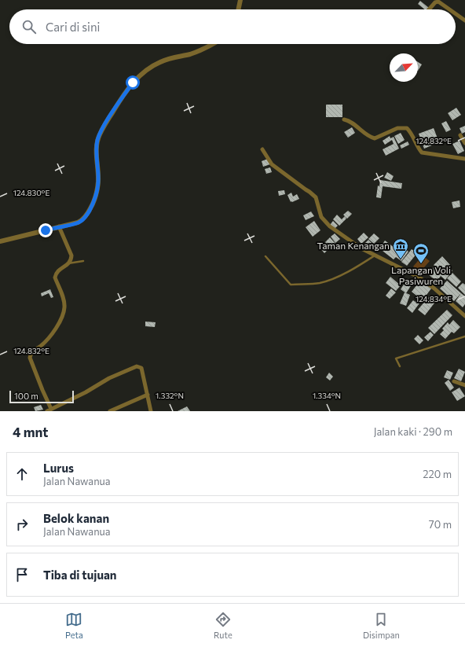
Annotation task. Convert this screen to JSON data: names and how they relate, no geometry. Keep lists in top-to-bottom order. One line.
{"places":{"museum":["Taman Kenangan"],"sports":["Lapangan Voli Pasiwuren"]},"scale_bar":"100 m","north":"top right","page":{"search":"Cari di sini","scale":"100 m","heading":["4 mnt","Jalan kaki · 290 m"],"list":[["Lurus","Jalan Nawanua","220 m"],["Belok kanan","Jalan Nawanua","70 m"],"Tiba di tujuan"],"nav":["Peta","Rute","Disimpan"]},"coordinates":["124.832°E","124.830°E","124.834°E","1.332°N","1.334°N"]}
